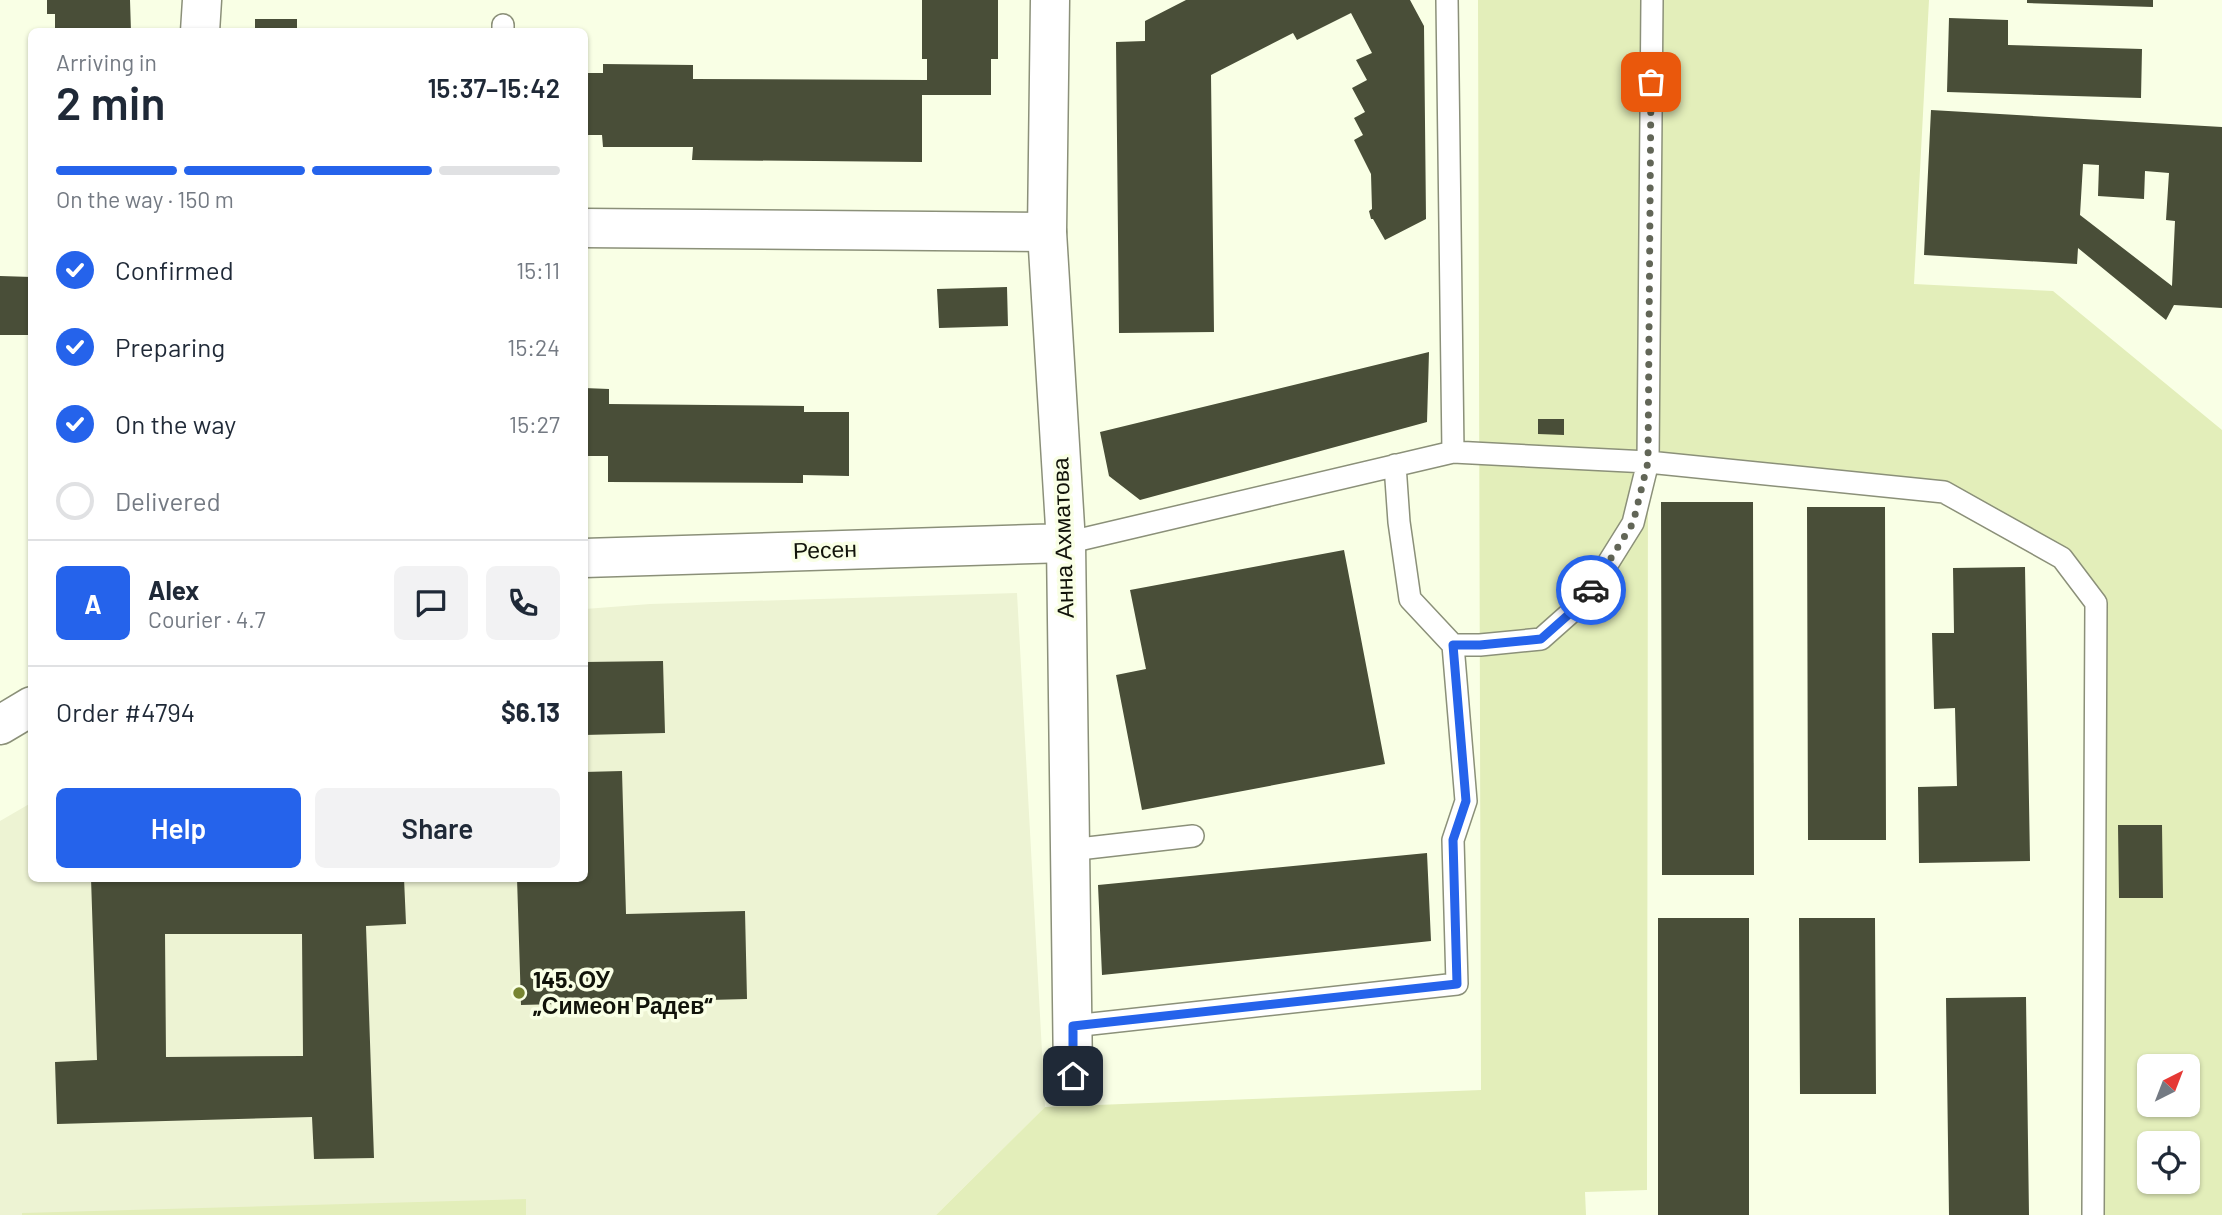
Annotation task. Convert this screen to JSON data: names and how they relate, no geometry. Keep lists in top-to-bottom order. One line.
{"streets":{"street":["Анна Ахматова","Ресен"]},"crossings":[["Анна Ахматова","Ресен"]],"places":["145. ОУ „Симеон Радев“"],"north":"top right","page":{"heading":["2 min","Arriving in","15:37–15:42"],"panel":["Alex","Courier · 4.7","Order #4794","$6.13"],"bar":"On the way · 150 m","list":[["Confirmed","15:11"],["Preparing","15:24"],["On the way","15:27"],"Delivered"],"round":"A","buttons":["Help","Share"]}}
